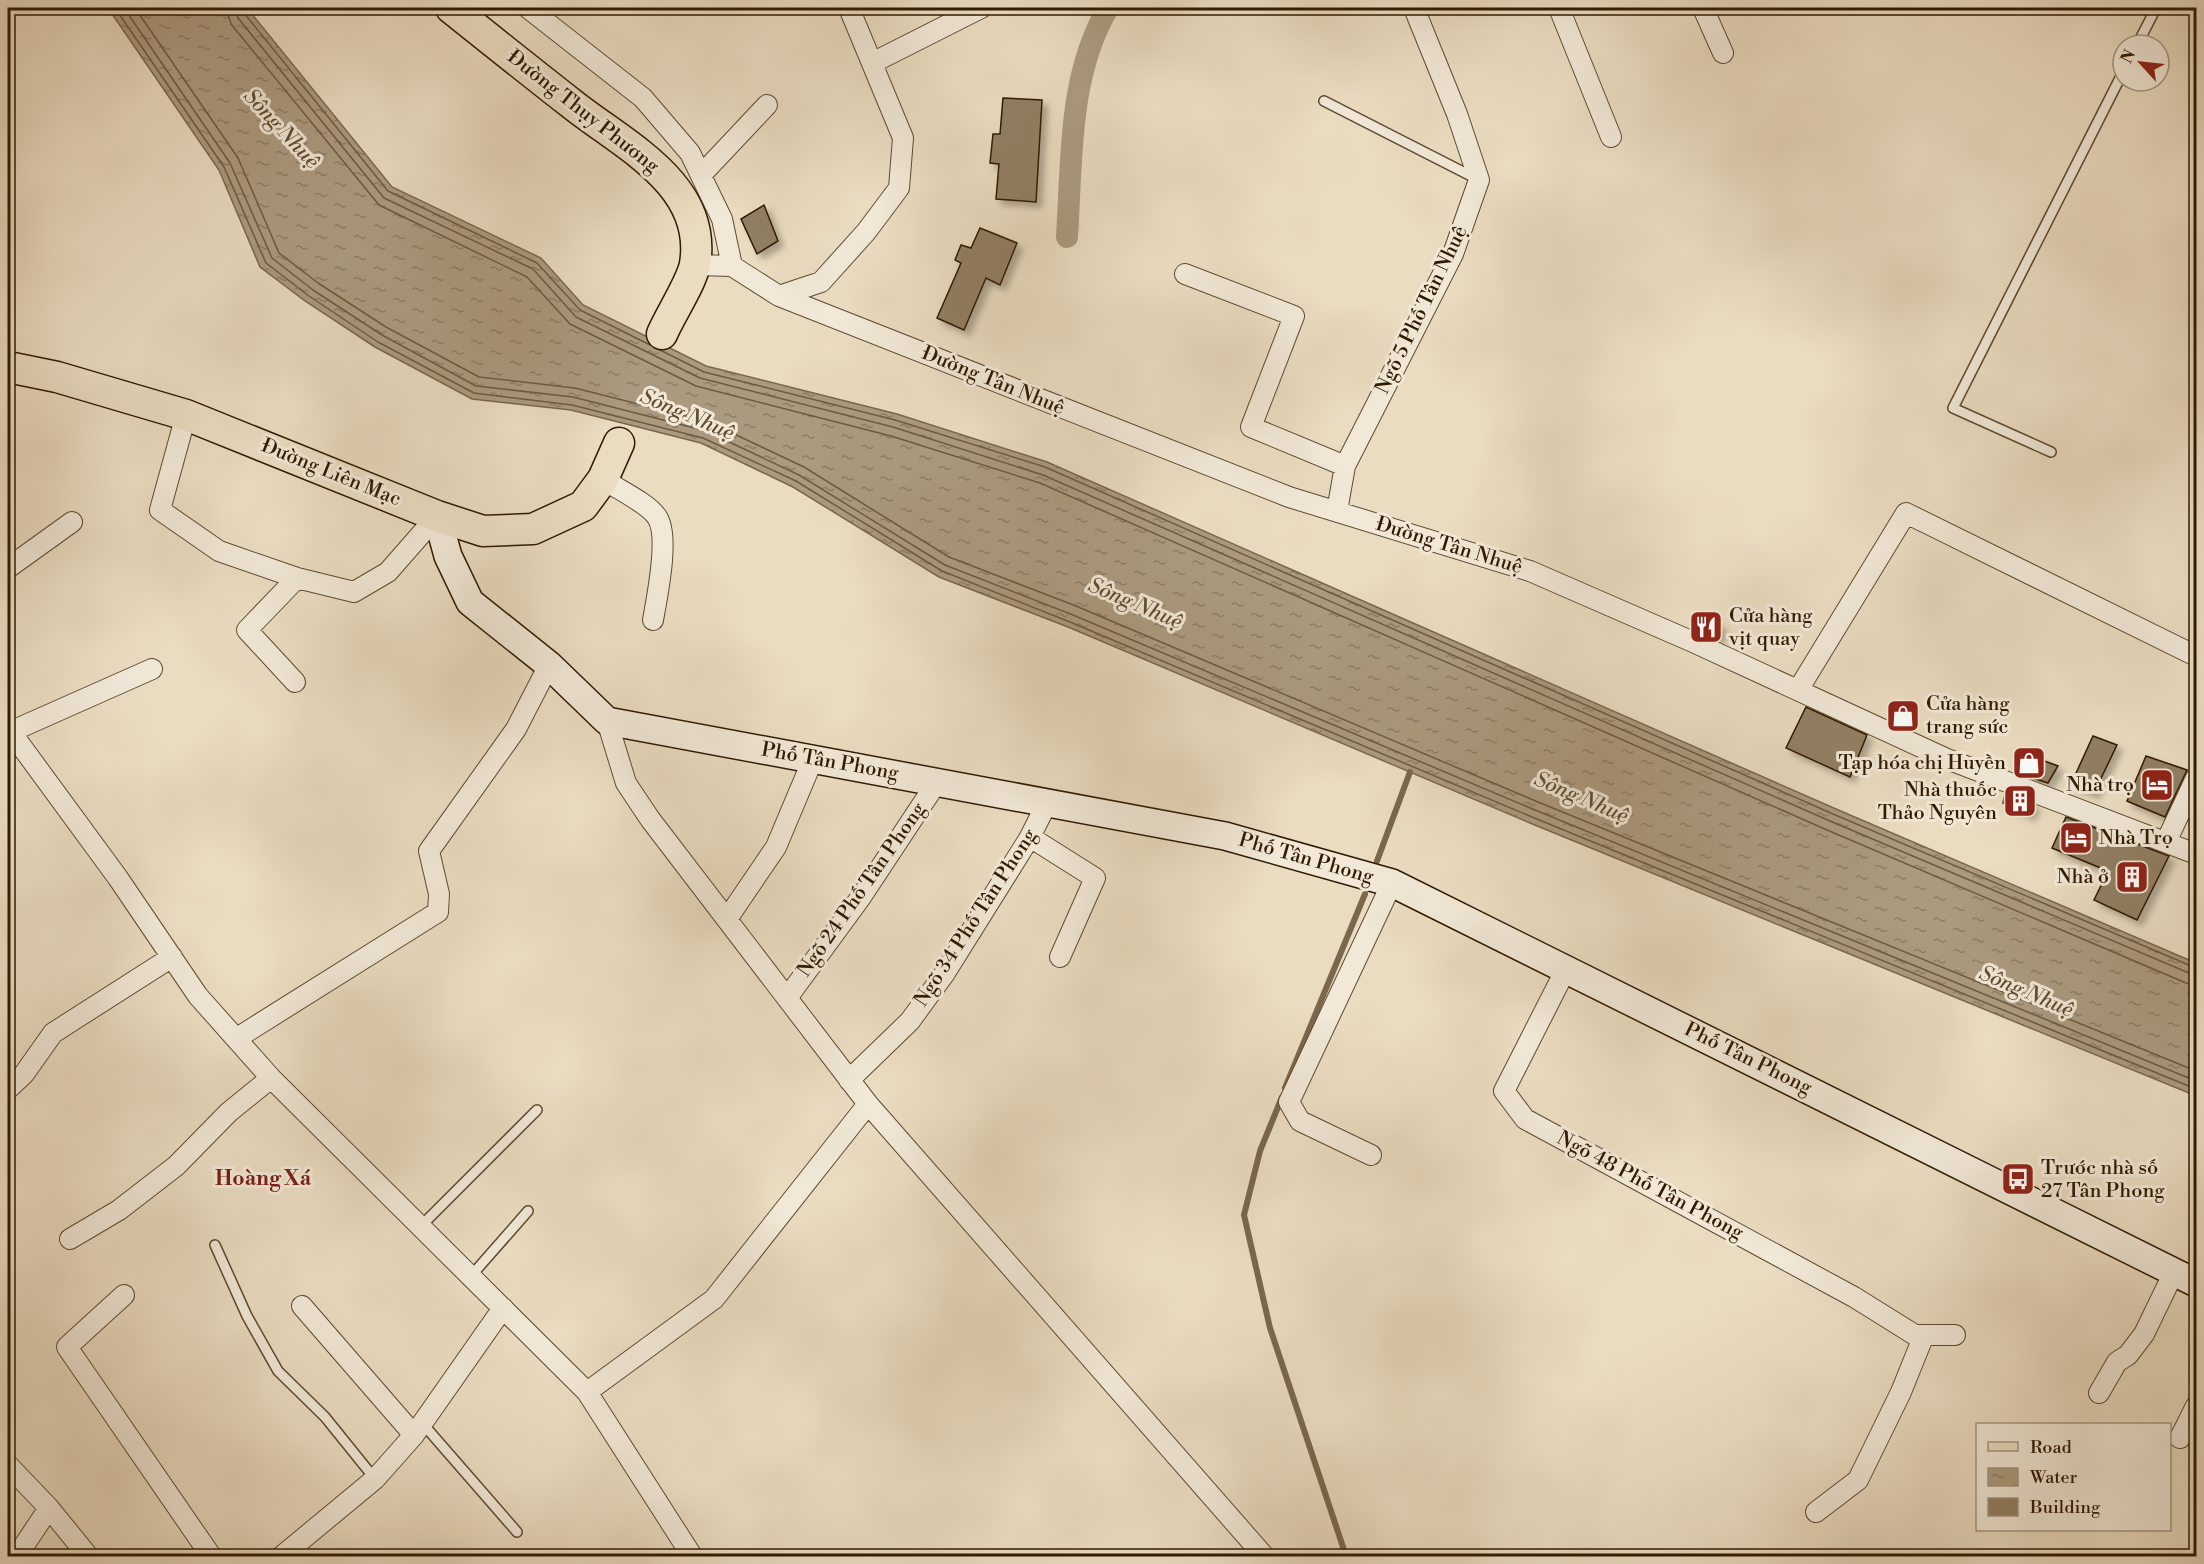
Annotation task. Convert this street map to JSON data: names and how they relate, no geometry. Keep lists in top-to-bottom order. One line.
{"streets":{"main road":["Đường Thụy Phương","Đường Liên Mạc"],"street":["Ngõ 5 Phố Tân Nhuệ","Đường Tân Nhuệ","Phố Tân Phong","Ngõ 24 Phố Tân Phong","Ngõ 34 Phố Tân Phong","Ngõ 48 Phố Tân Phong"]},"crossings":[["Đường Thụy Phương","Đường Tân Nhuệ"],["Ngõ 5 Phố Tân Nhuệ","Đường Tân Nhuệ"],["Phố Tân Phong","Ngõ 24 Phố Tân Phong"],["Phố Tân Phong","Ngõ 34 Phố Tân Phong"],["Phố Tân Phong","Ngõ 48 Phố Tân Phong"]],"districts":["Hoàng Xá"],"water":["Sông Nhuệ"],"places":{"restaurant":["Cửa hàng vịt quay"],"shop":["Cửa hàng trang sức","Tạp hóa chị Huyền"],"hotel":["Nhà trọ","Nhà Trọ"],"building":["Nhà thuốc Thảo Nguyên","Nhà ở"],"bus stop":["Trước nhà số 27 Tân Phong"]},"legend":["Road","Water","Building"],"north":"top left"}
